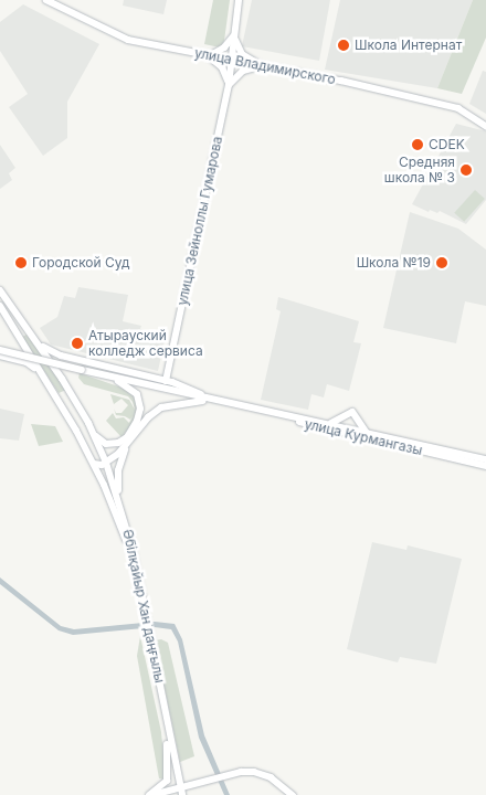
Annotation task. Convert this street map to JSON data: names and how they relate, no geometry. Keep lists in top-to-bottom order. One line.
{"streets":{"main road":["улица Зейноллы Гумарова","улица Курмангазы","Әбілқайыр Хан даңғылы"],"street":["улица Владимирского"]},"crossings":[["улица Владимирского","улица Зейноллы Гумарова"]],"places":["Школа Интернат","CDEK","Средняя школа № 3","Городской Суд","Школа №19","Атырауский колледж сервиса"]}
